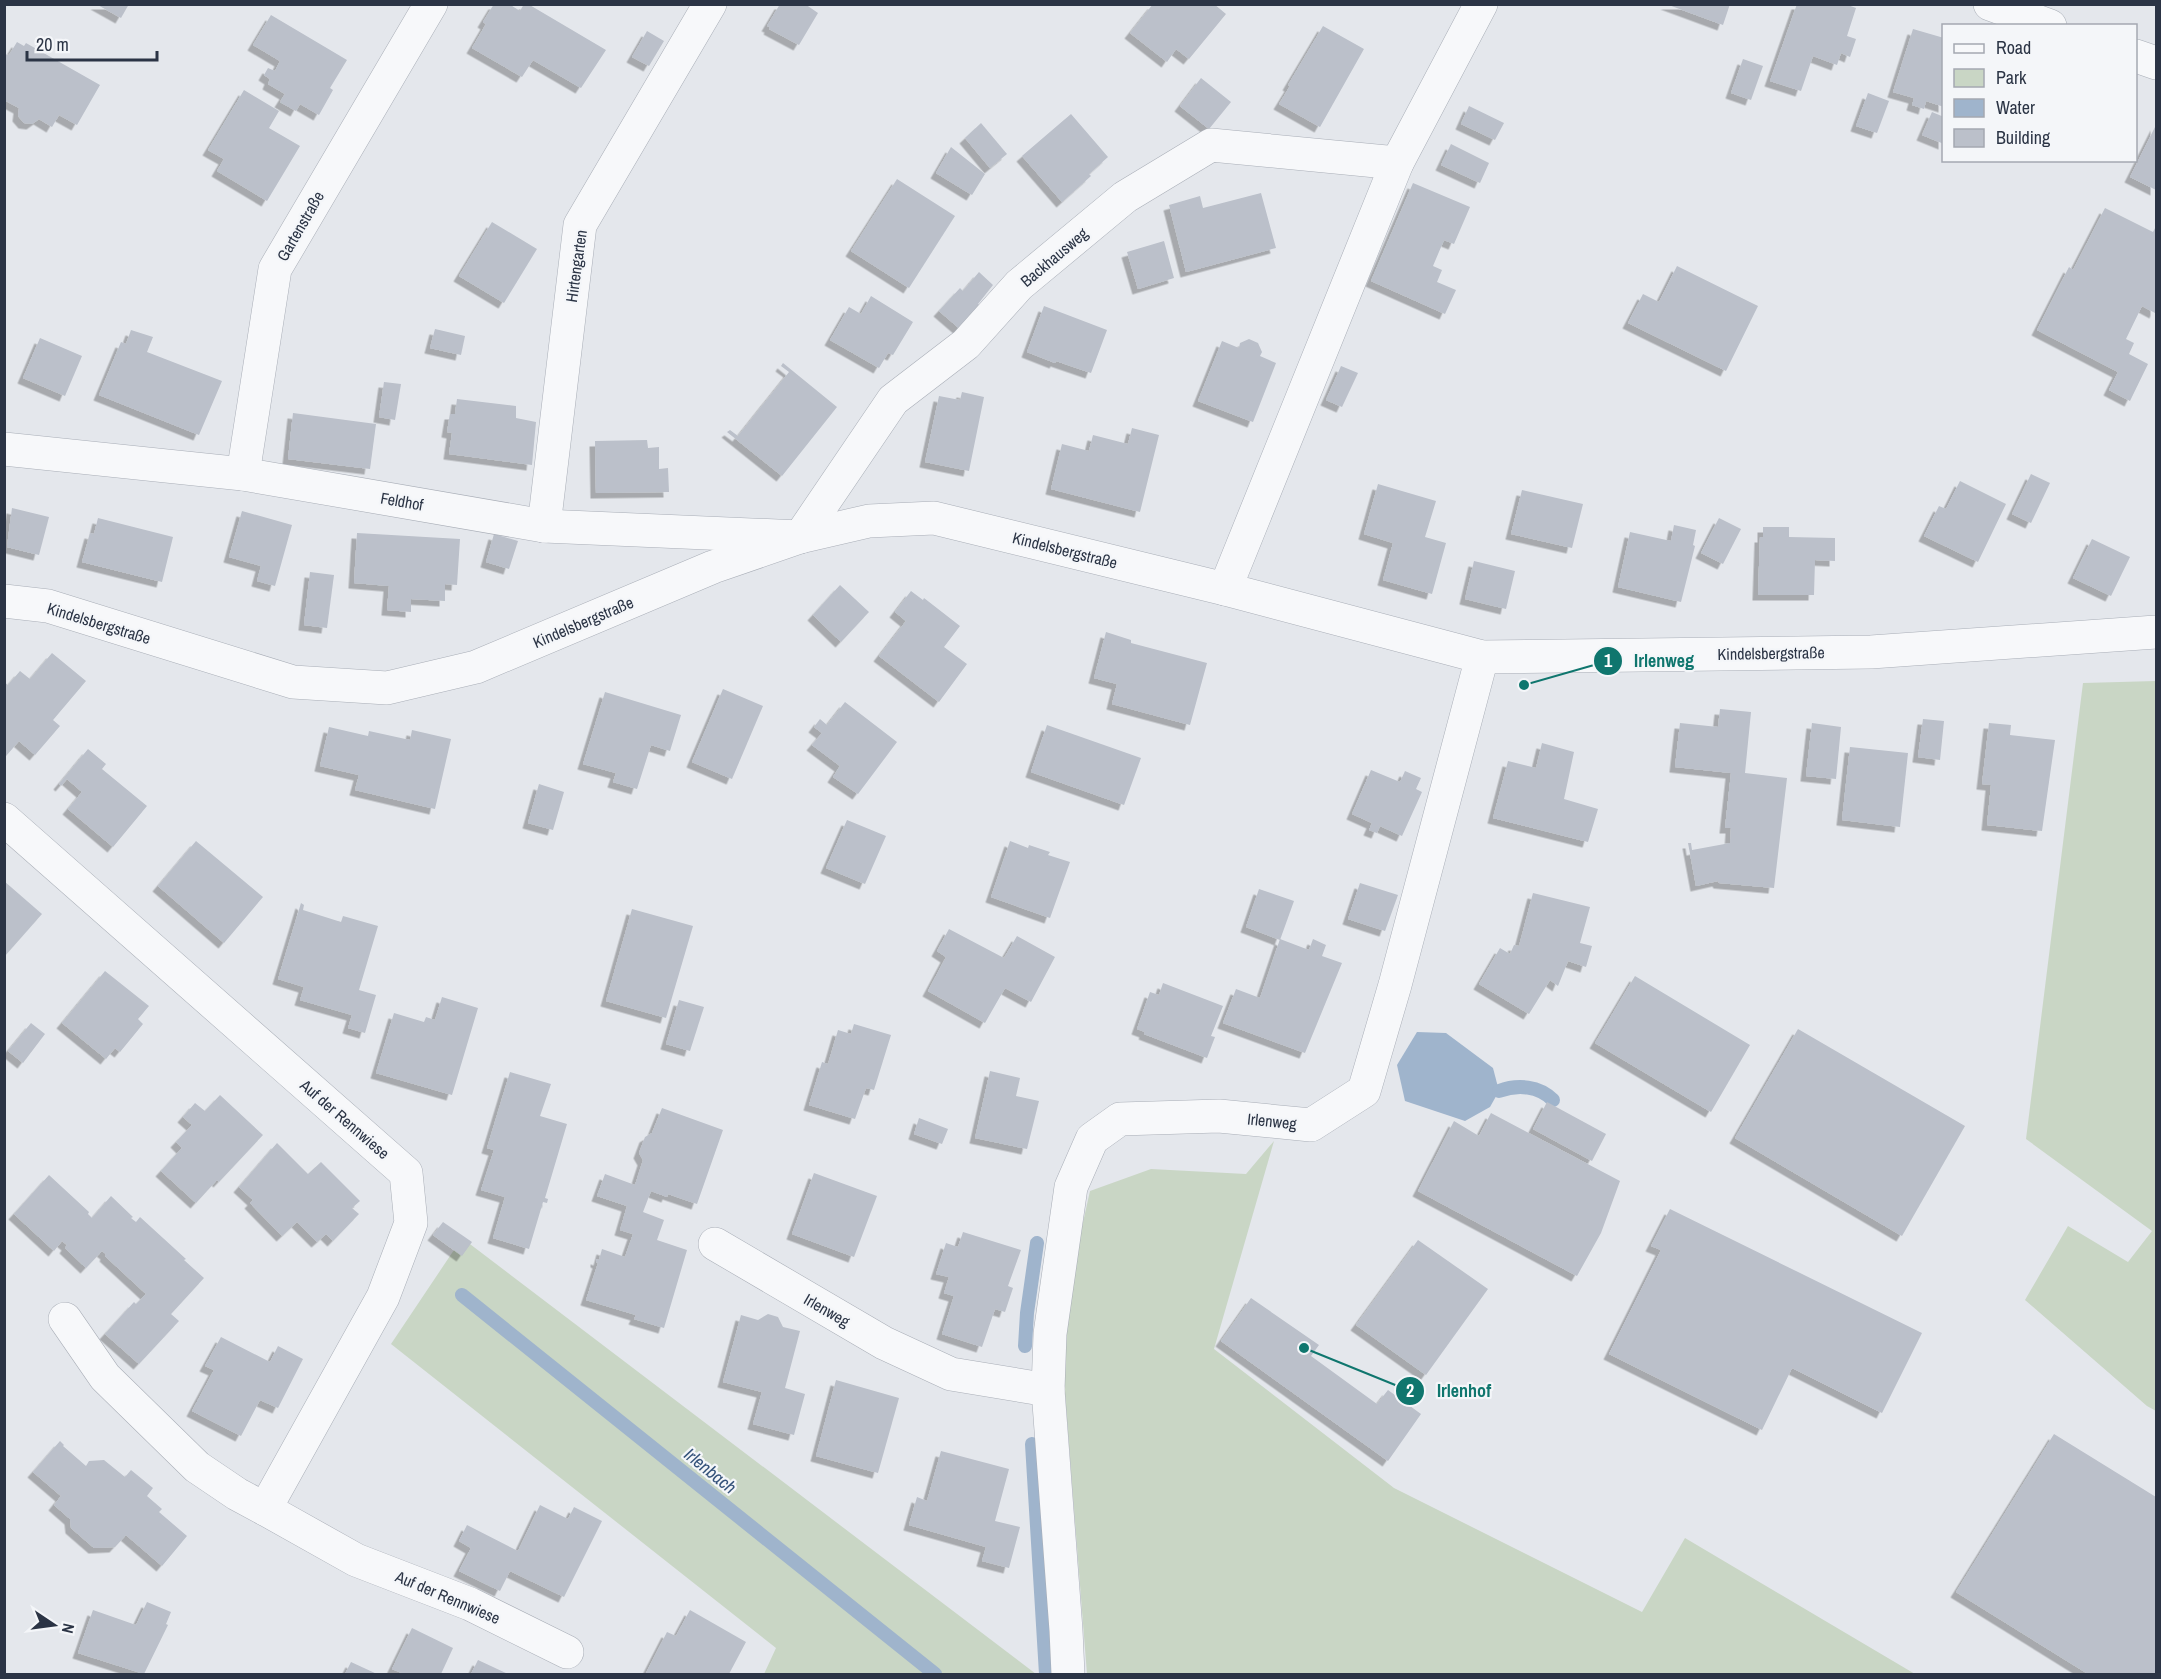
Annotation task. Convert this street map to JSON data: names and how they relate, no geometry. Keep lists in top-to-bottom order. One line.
{"streets":{"street":["Gartenstraße","Backhausweg","Hirtengarten","Feldhof","Kindelsbergstraße","Auf der Rennwiese","Irlenweg"]},"crossings":[["Gartenstraße","Feldhof"],["Backhausweg","Feldhof"],["Backhausweg","Kindelsbergstraße"],["Hirtengarten","Feldhof"],["Feldhof","Kindelsbergstraße"],["Kindelsbergstraße","Irlenweg"]],"water":["Irlenbach"],"places":["Irlenweg","Irlenhof"],"legend":["Road","Park","Water","Building"],"scale_bar":"20 m","north":"right"}
